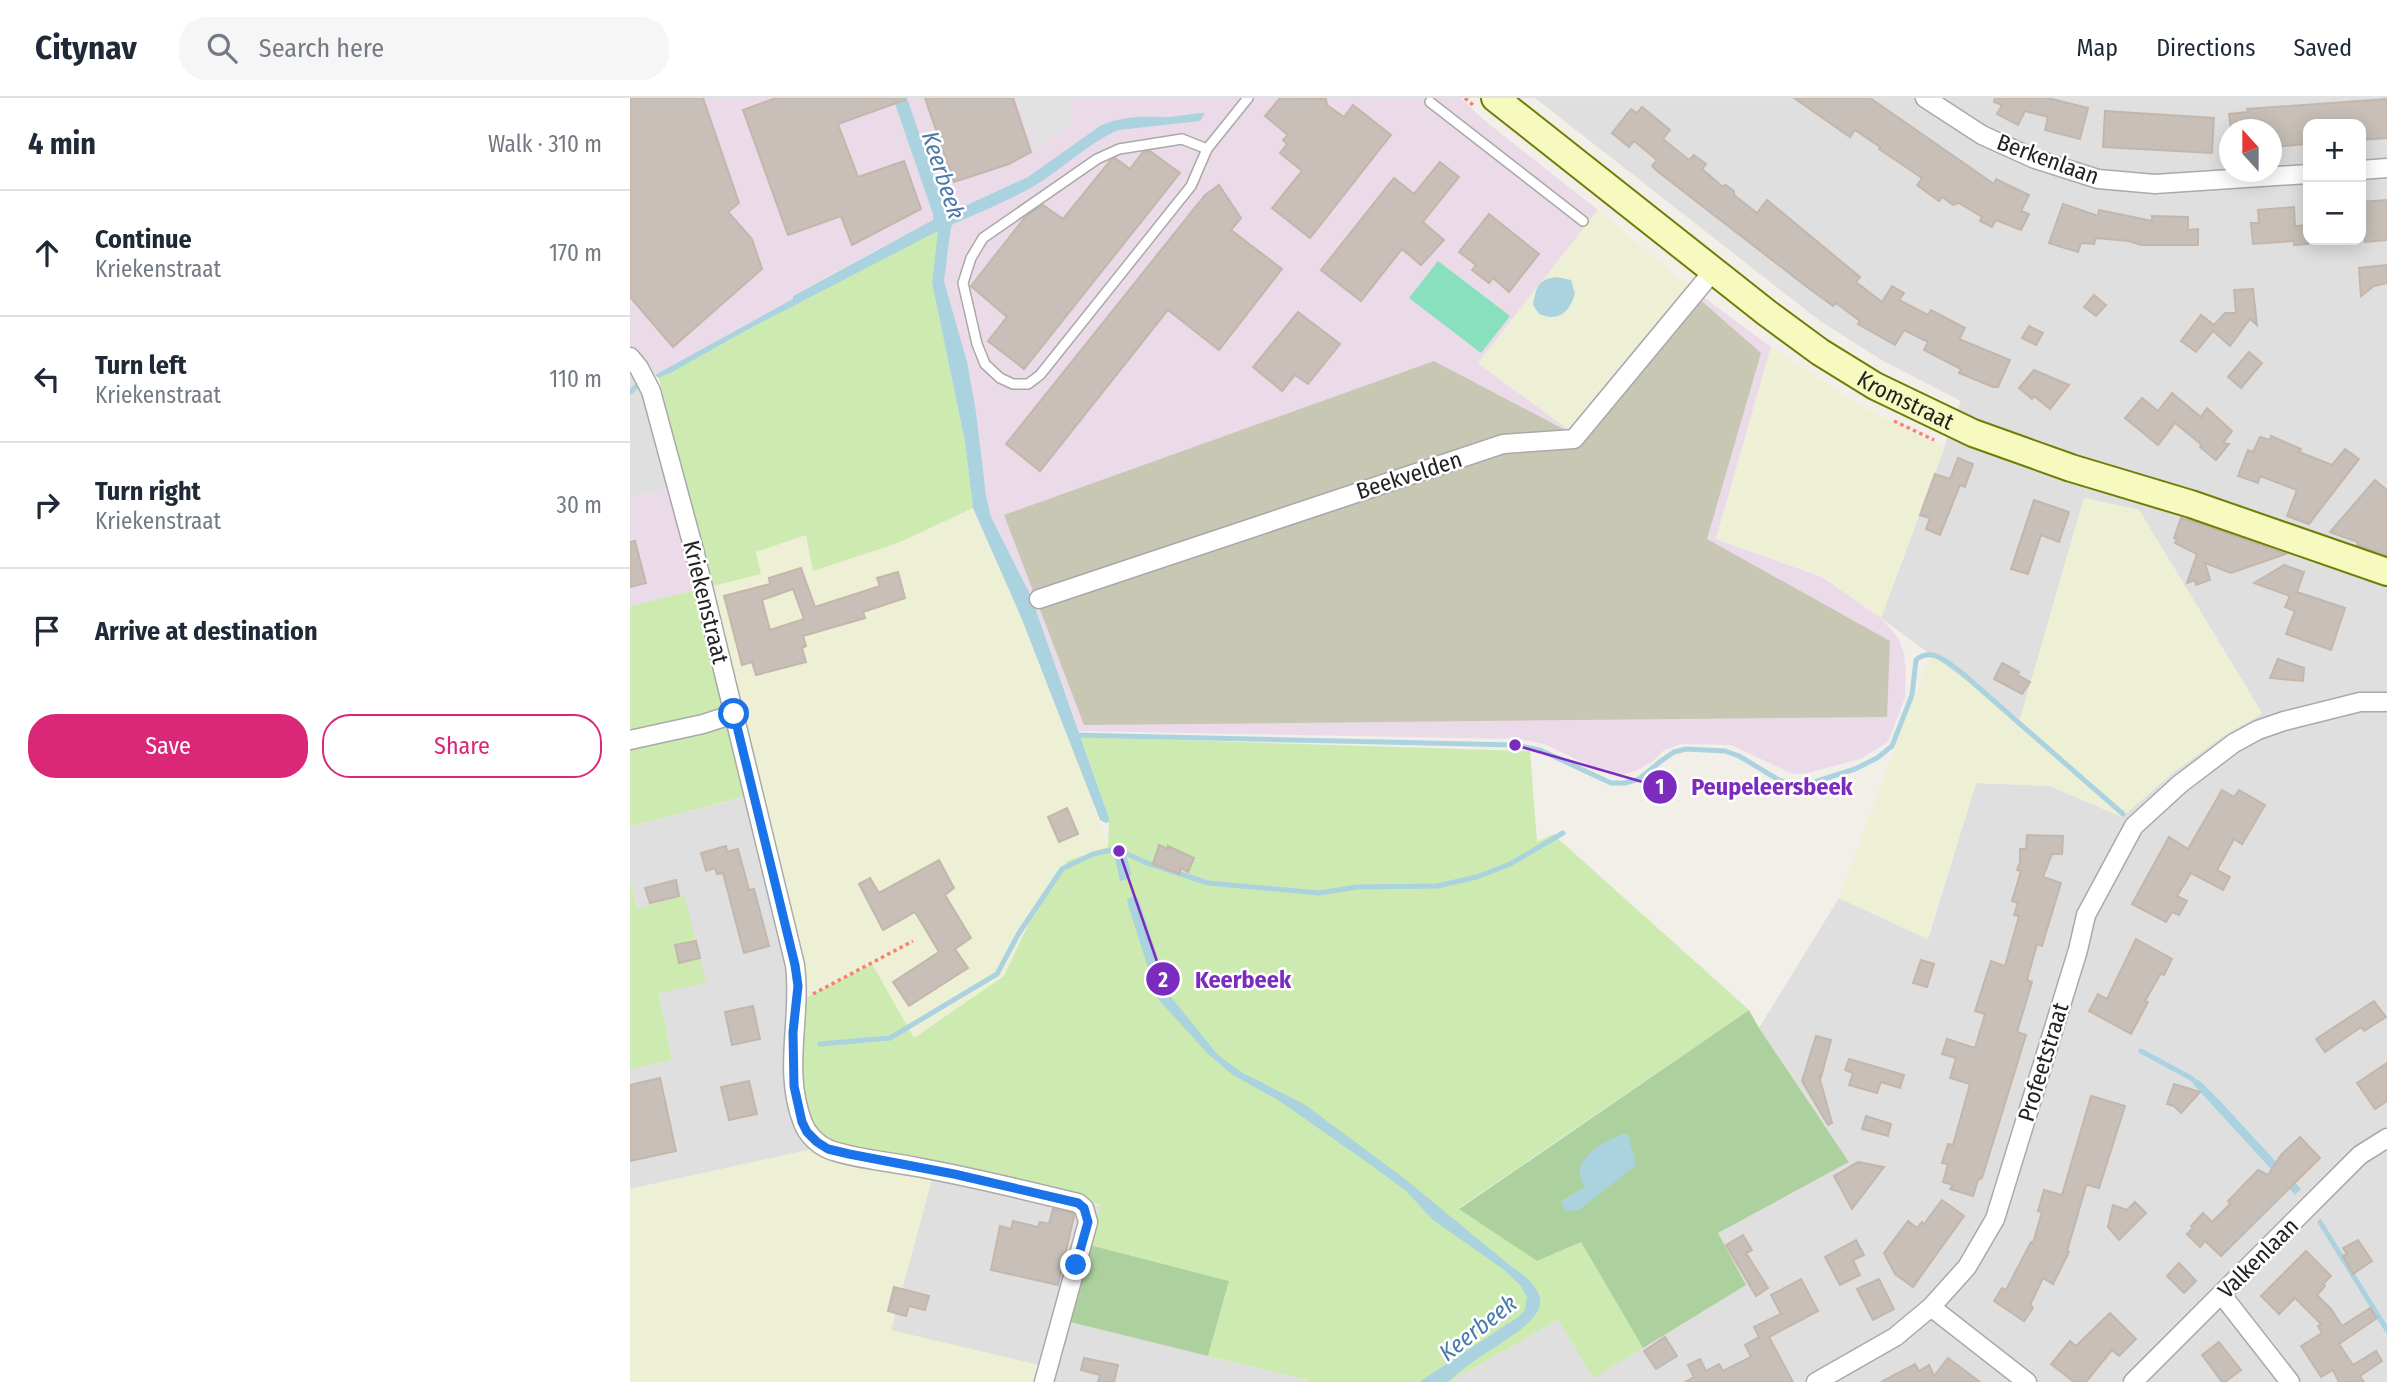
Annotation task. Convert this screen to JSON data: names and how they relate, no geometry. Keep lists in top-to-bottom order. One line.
{"streets":{"main road":["Kromstraat"],"street":["Berkenlaan","Beekvelden","Kriekenstraat","Profeetstraat","Valkenlaan"]},"crossings":[["Kromstraat","Beekvelden"]],"water":["Keerbeek"],"places":["Peupeleersbeek","Keerbeek"],"north":"top","page":{"header":"Citynav","search":"Search here","nav":["Map","Directions","Saved"],"heading":["4 min","Walk · 310 m"],"map_buttons":["+","−"],"list":[["Continue","Kriekenstraat","170 m"],["Turn left","Kriekenstraat","110 m"],["Turn right","Kriekenstraat","30 m"],"Arrive at destination"],"buttons":["Save","Share"]}}
